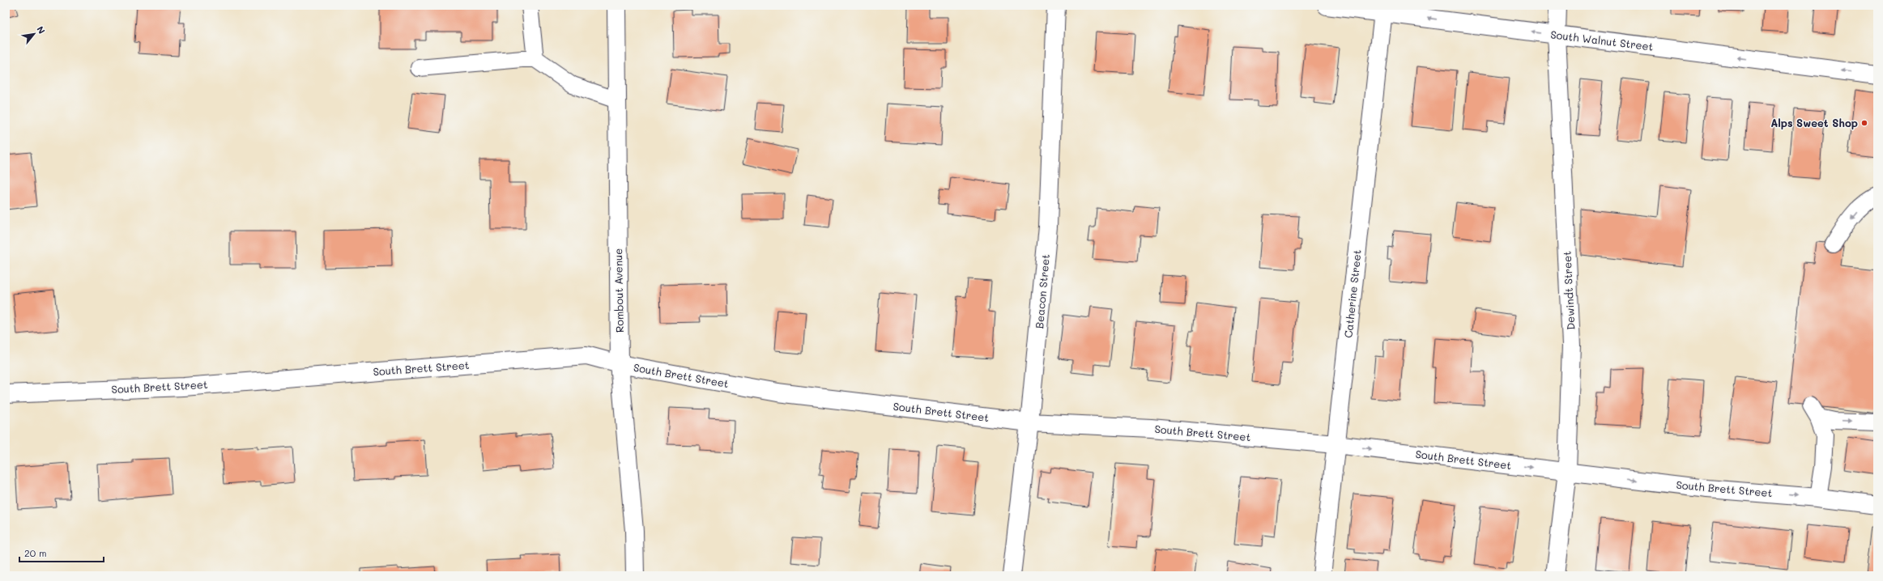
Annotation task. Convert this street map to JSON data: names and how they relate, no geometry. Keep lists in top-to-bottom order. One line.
{"streets":{"street":["South Walnut Street","Rombout Avenue","Dewindt Street","Beacon Street","Catherine Street","South Brett Street"]},"crossings":[["South Walnut Street","Dewindt Street"],["South Walnut Street","Catherine Street"],["Rombout Avenue","South Brett Street"],["Dewindt Street","South Brett Street"],["Beacon Street","South Brett Street"],["Catherine Street","South Brett Street"]],"one_way":["South Walnut Street"],"places":["Alps Sweet Shop"],"scale_bar":"20 m","north":"top right"}
